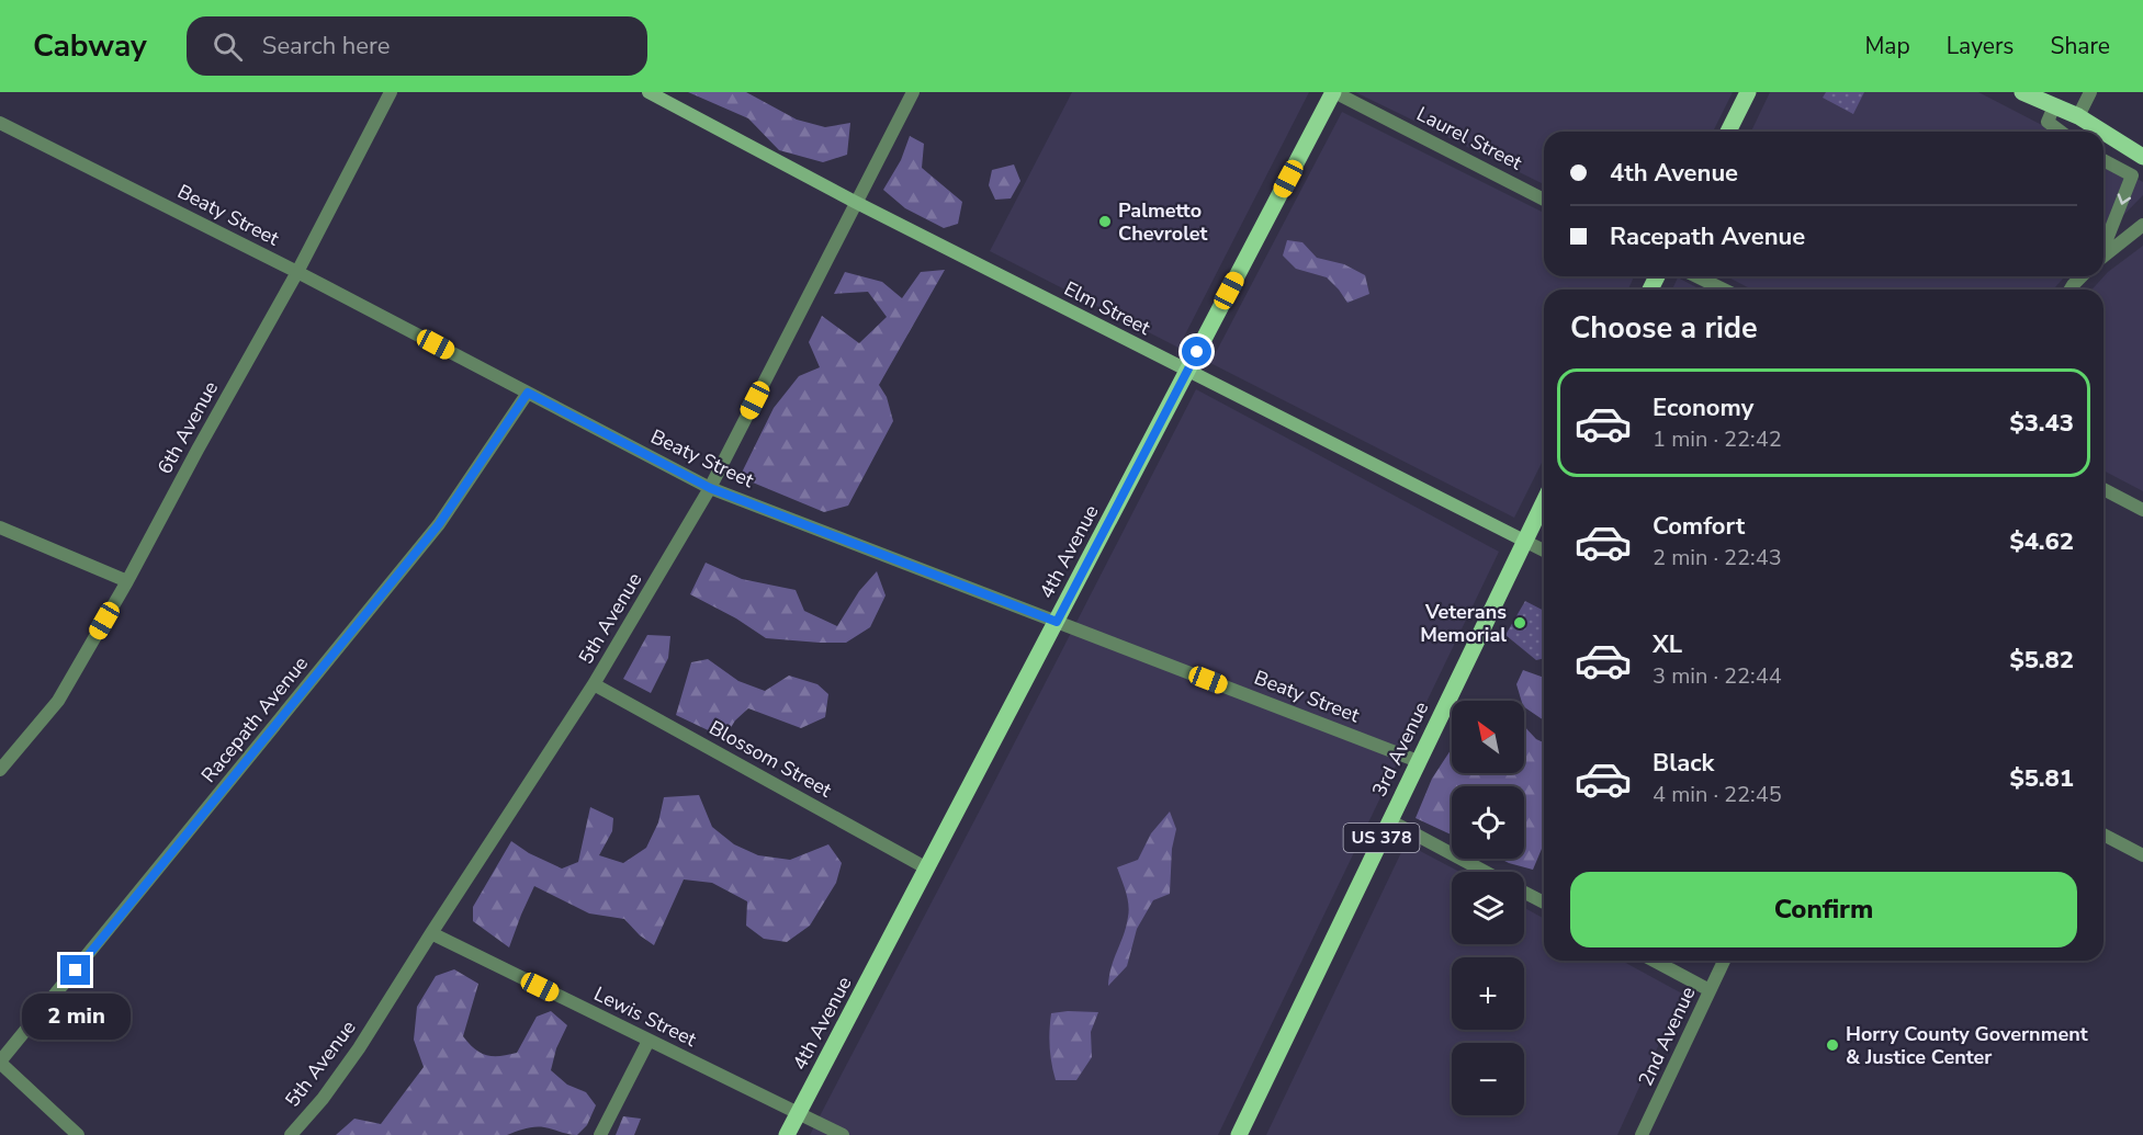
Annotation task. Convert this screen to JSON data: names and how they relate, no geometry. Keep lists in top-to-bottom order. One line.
{"streets":{"main road":["4th Avenue","3rd Avenue","US 378"],"street":["Laurel Street","Beaty Street","Elm Street","6th Avenue","5th Avenue","Racepath Avenue","Blossom Street","Lewis Street","2nd Avenue"]},"crossings":[["Laurel Street","4th Avenue"],["Beaty Street","6th Avenue"],["Beaty Street","4th Avenue"],["Beaty Street","5th Avenue"],["Beaty Street","Racepath Avenue"],["Beaty Street","3rd Avenue"],["Elm Street","4th Avenue"],["Elm Street","5th Avenue"],["Elm Street","3rd Avenue"],["4th Avenue","Blossom Street"],["4th Avenue","Lewis Street"],["5th Avenue","Blossom Street"],["5th Avenue","Lewis Street"]],"places":["Palmetto Chevrolet","Veterans Memorial","Horry County Government & Justice Center"],"north":"top left","page":{"header":"Cabway","search":"Search here","nav":["Map","Layers","Share"],"banner":["4th Avenue","Racepath Avenue"],"heading":"Choose a ride","list":[{"name":"Economy","note":"1 min · 22:42","value":"$3.43"},{"name":"Comfort","note":"2 min · 22:43","value":"$4.62"},{"name":"XL","note":"3 min · 22:44","value":"$5.82"},{"name":"Black","note":"4 min · 22:45","value":"$5.81"}],"map_buttons":["+","−"],"buttons":"Confirm","bubble":"2 min"}}
